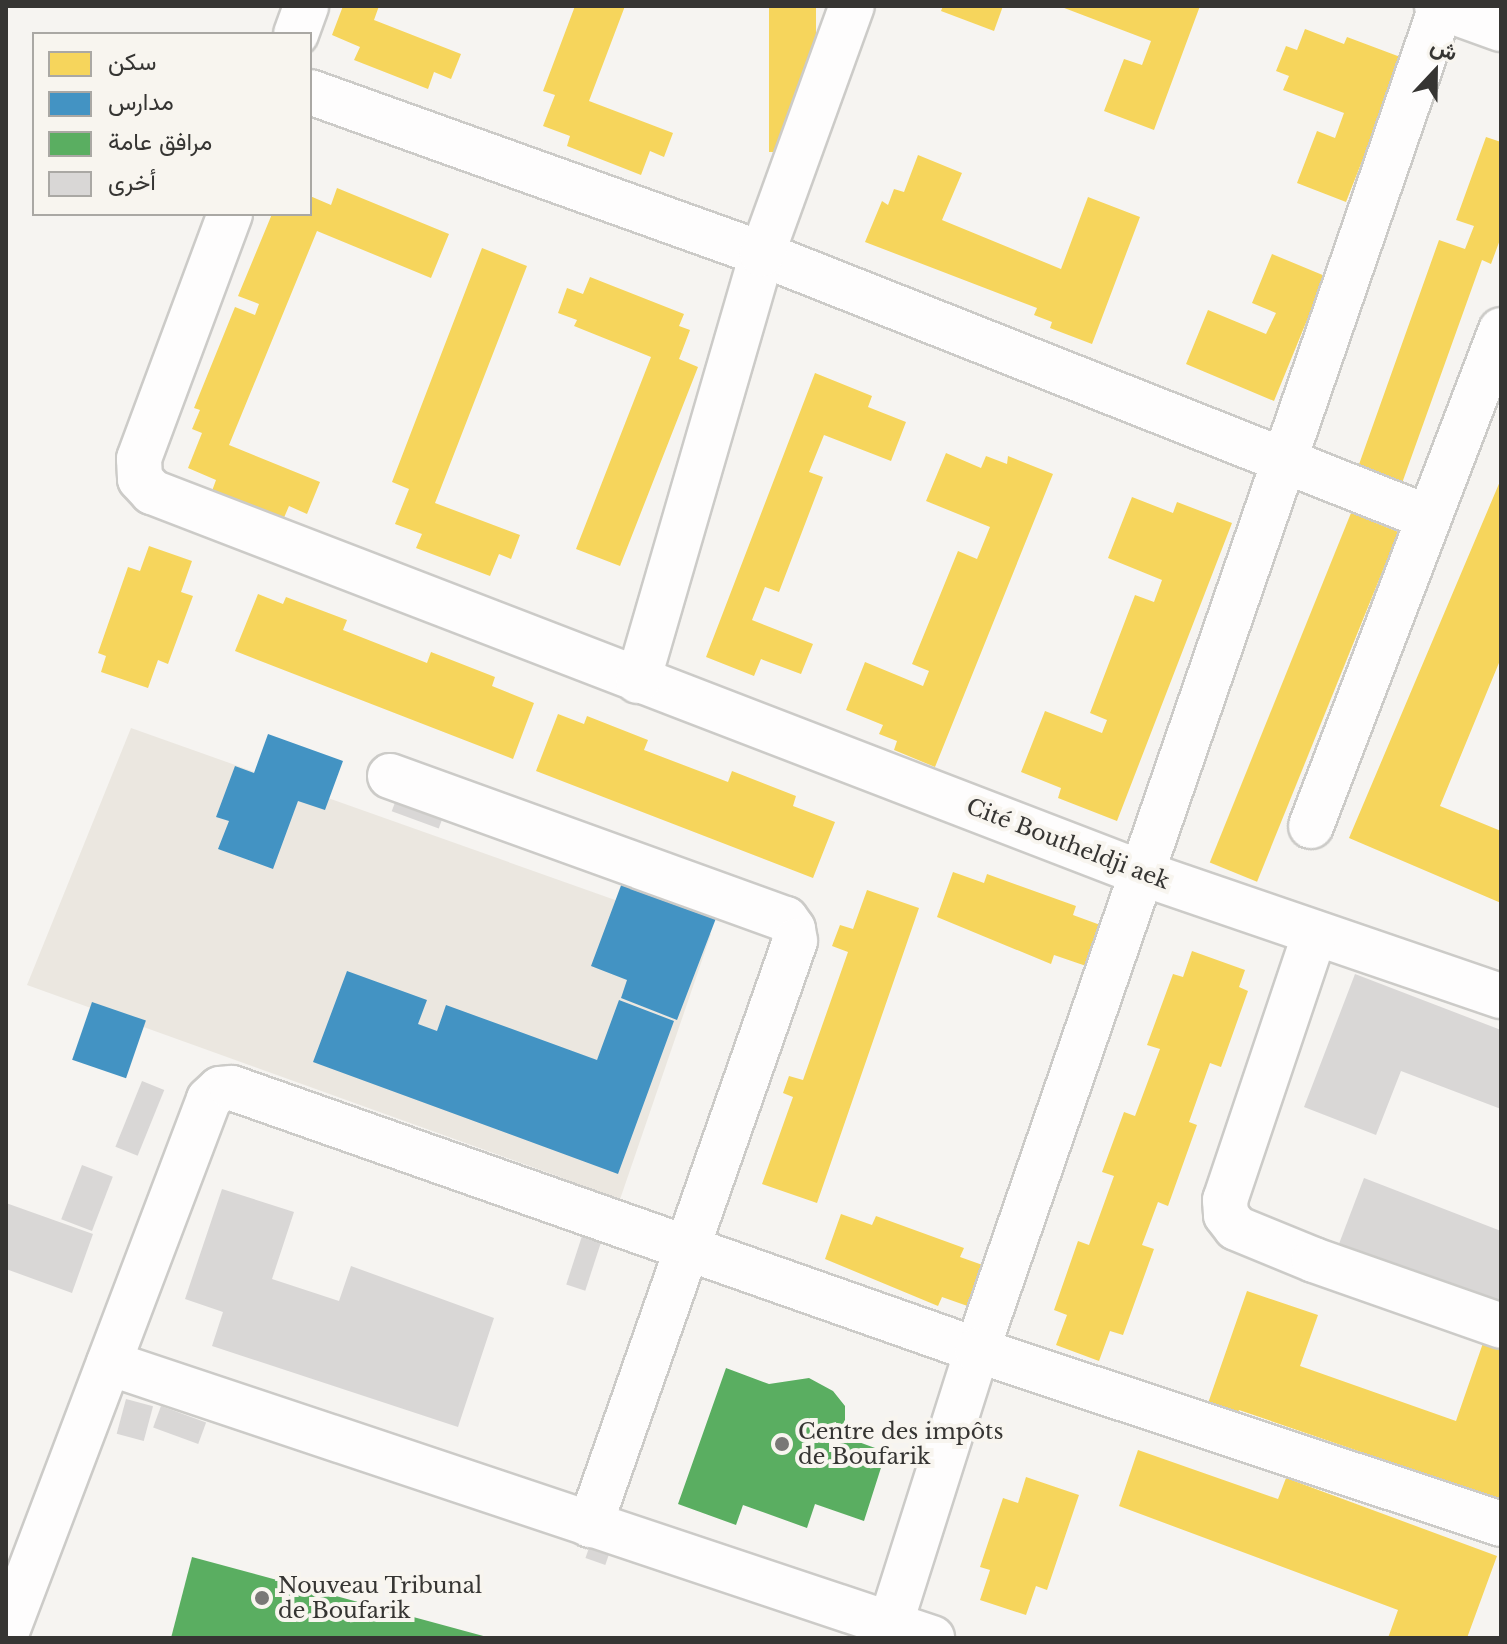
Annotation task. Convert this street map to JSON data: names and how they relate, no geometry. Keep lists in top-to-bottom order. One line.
{"streets":{"street":["Cité Boutheldji aek"]},"places":["Centre des impôts de Boufarik","Nouveau Tribunal de Boufarik"],"legend":["سكن","مدارس","مرافق عامة","أخرى"],"north":"top"}
